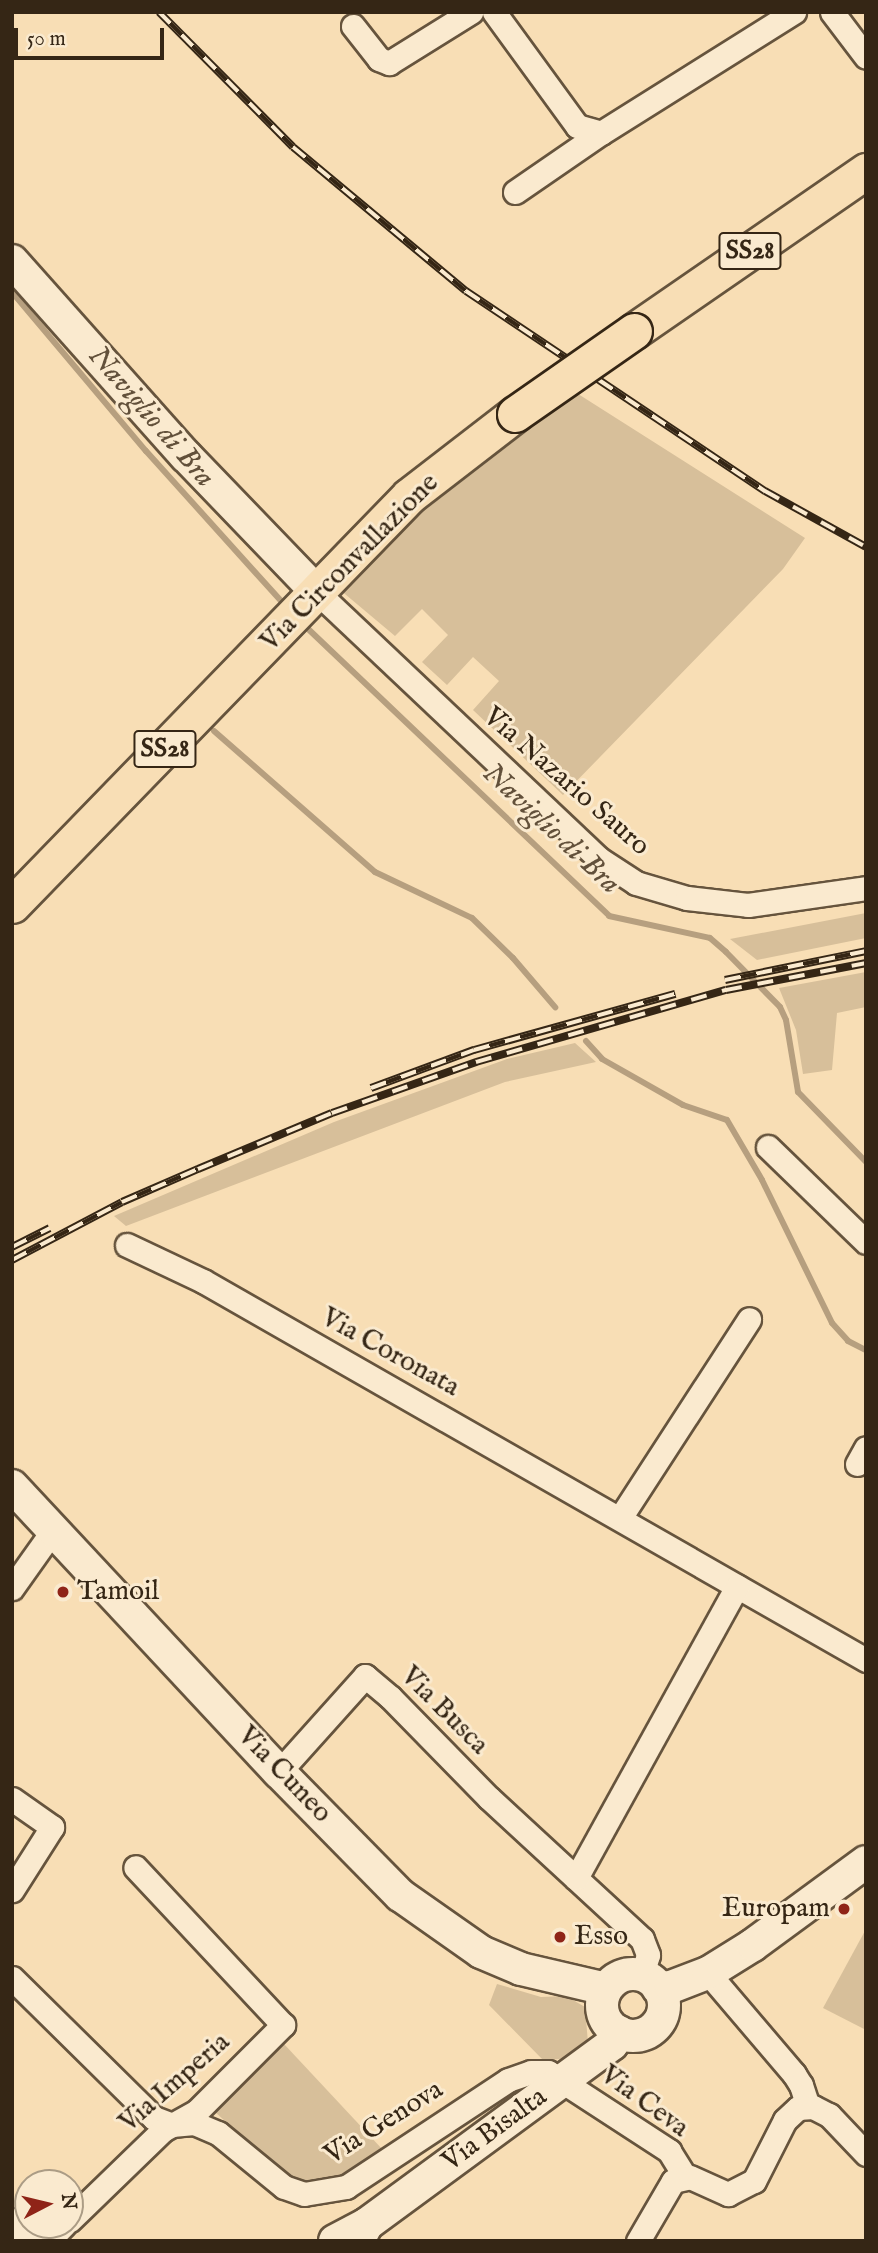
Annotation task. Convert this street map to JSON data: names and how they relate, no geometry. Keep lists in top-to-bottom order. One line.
{"streets":{"main road":["SS28","Via Circonvallazione","Via Cuneo","Via Bisalta"],"street":["Via Nazario Sauro","Via Coronata","Via Busca","Via Imperia","Via Ceva","Via Genova"]},"crossings":[["Via Circonvallazione","Via Nazario Sauro"],["Via Busca","Via Cuneo"],["Via Busca","Via Bisalta"],["Via Cuneo","Via Bisalta"],["Via Imperia","Via Genova"],["Via Ceva","Via Genova"],["Via Ceva","Via Bisalta"],["Via Genova","Via Bisalta"]],"water":["Naviglio di Bra"],"places":["Tamoil","Europam","Esso"],"scale_bar":"50 m","north":"right"}
